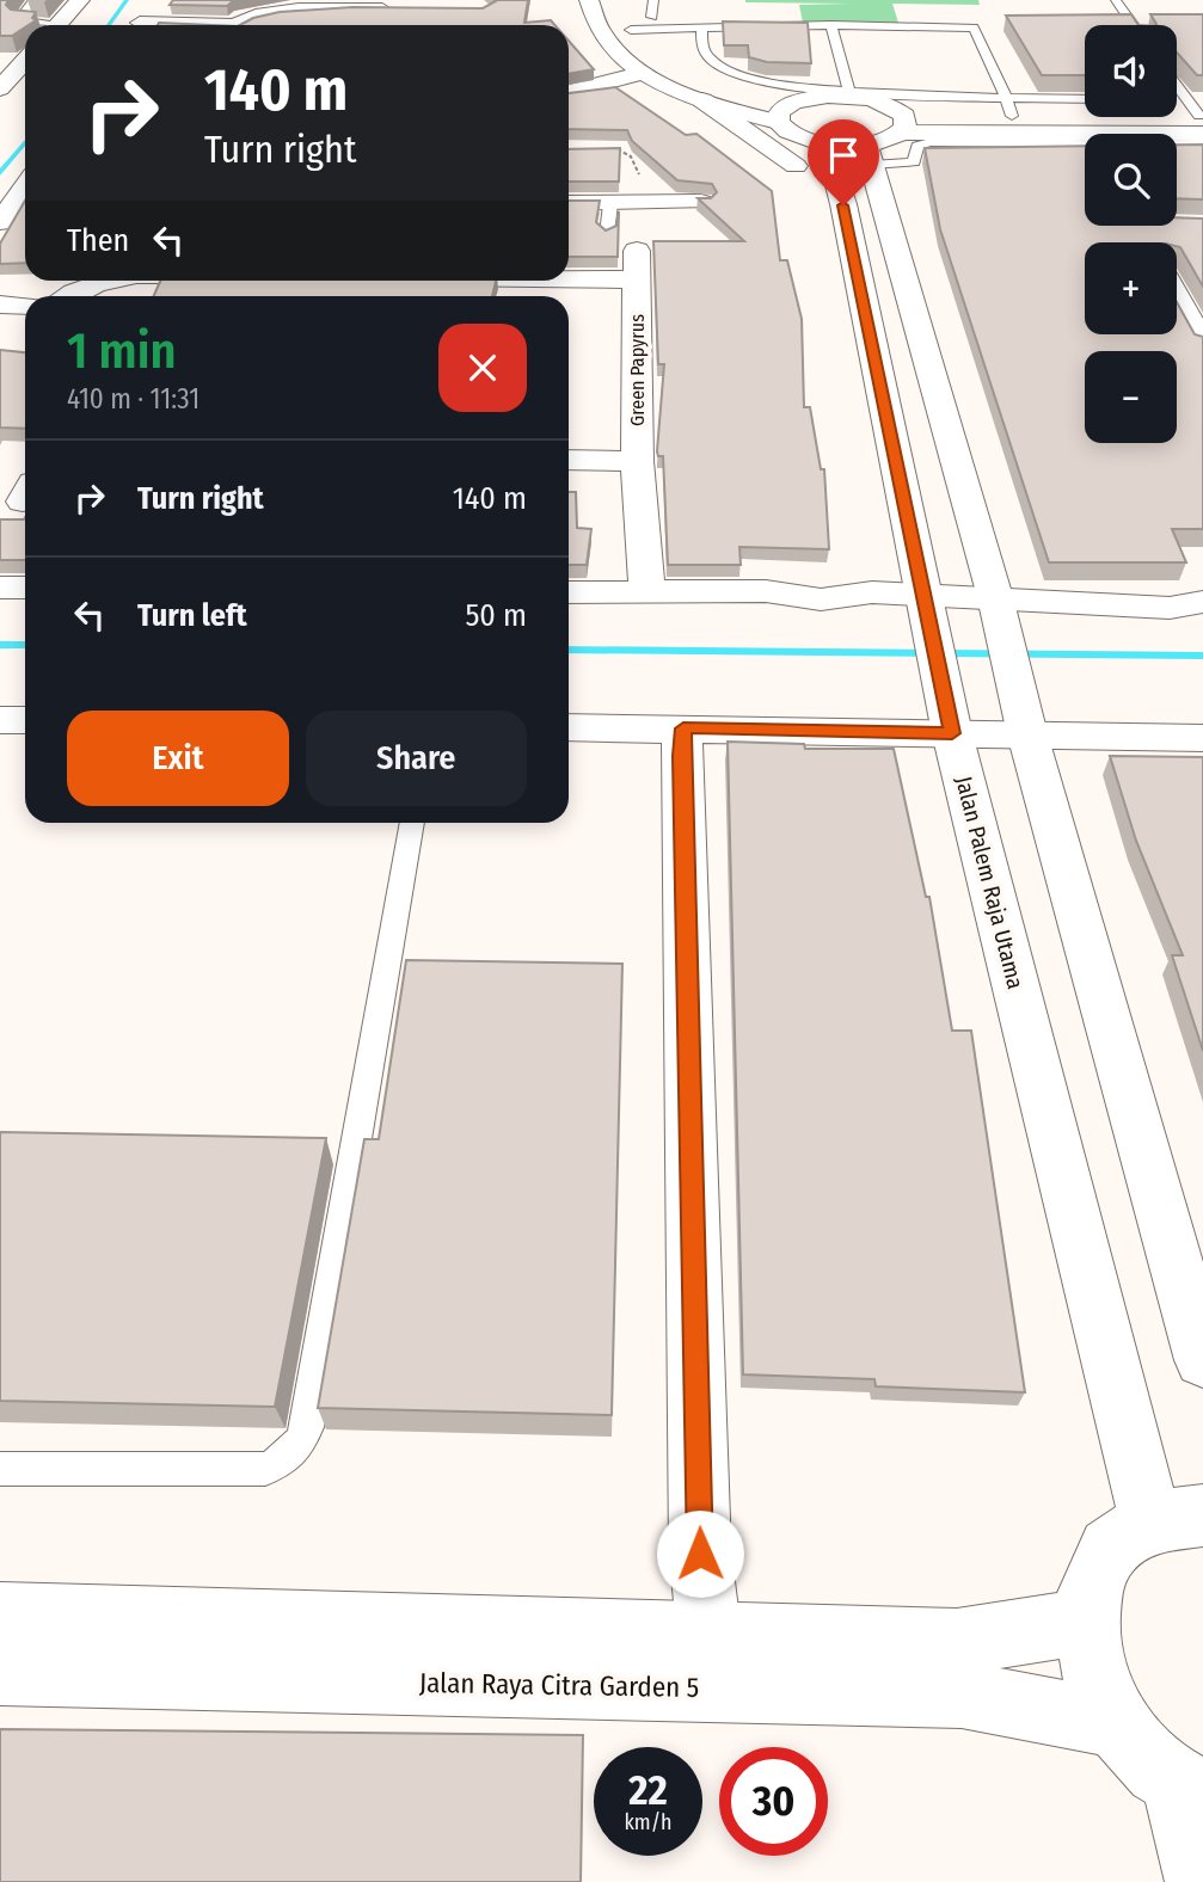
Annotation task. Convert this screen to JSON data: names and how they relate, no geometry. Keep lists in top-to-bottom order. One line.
{"streets":{"street":["Green Papyrus","Jalan Palem Raja Utama","Jalan Raya Citra Garden 5"]},"page":{"map_buttons":["+","−"],"turn":["140 m","Turn right"],"then":"Then","heading":["1 min","410 m · 11:31"],"list":[{"name":"Turn right","value":"140 m"},{"name":"Turn left","value":"50 m"}],"buttons":["Exit","Share"],"speed":"22 km/h","limit":"30"}}
